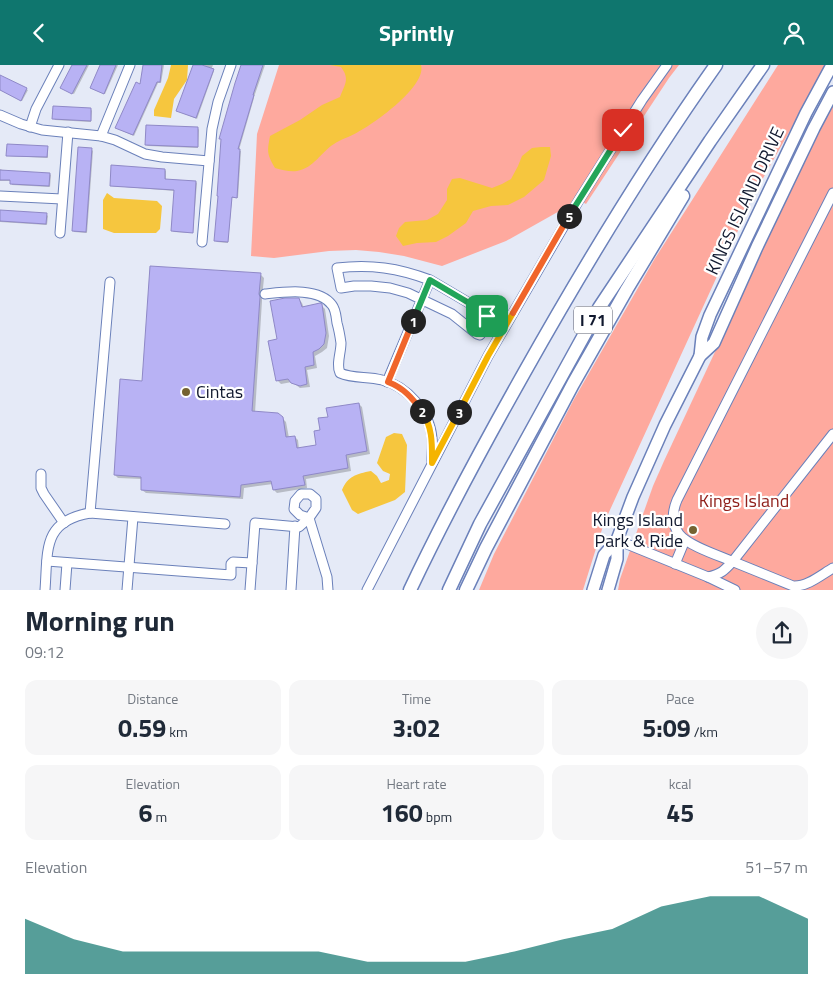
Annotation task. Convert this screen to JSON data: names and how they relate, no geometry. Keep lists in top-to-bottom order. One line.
{"streets":{"highway":["I 71"],"main road":["KINGS ISLAND DRIVE"]},"parks":["Kings Island"],"places":["Cintas","Kings Island Park & Ride"],"page":{"header":"Sprintly","pins":["5","1","2","3"],"heading":["Morning run","09:12"],"stats":[["Distance","0.59 km"],["Time","3:02"],["Pace","5:09 /km"],["Elevation","6 m"],["Heart rate","160 bpm"],["kcal","45"]],"chart":["Elevation","51–57 m"]}}
